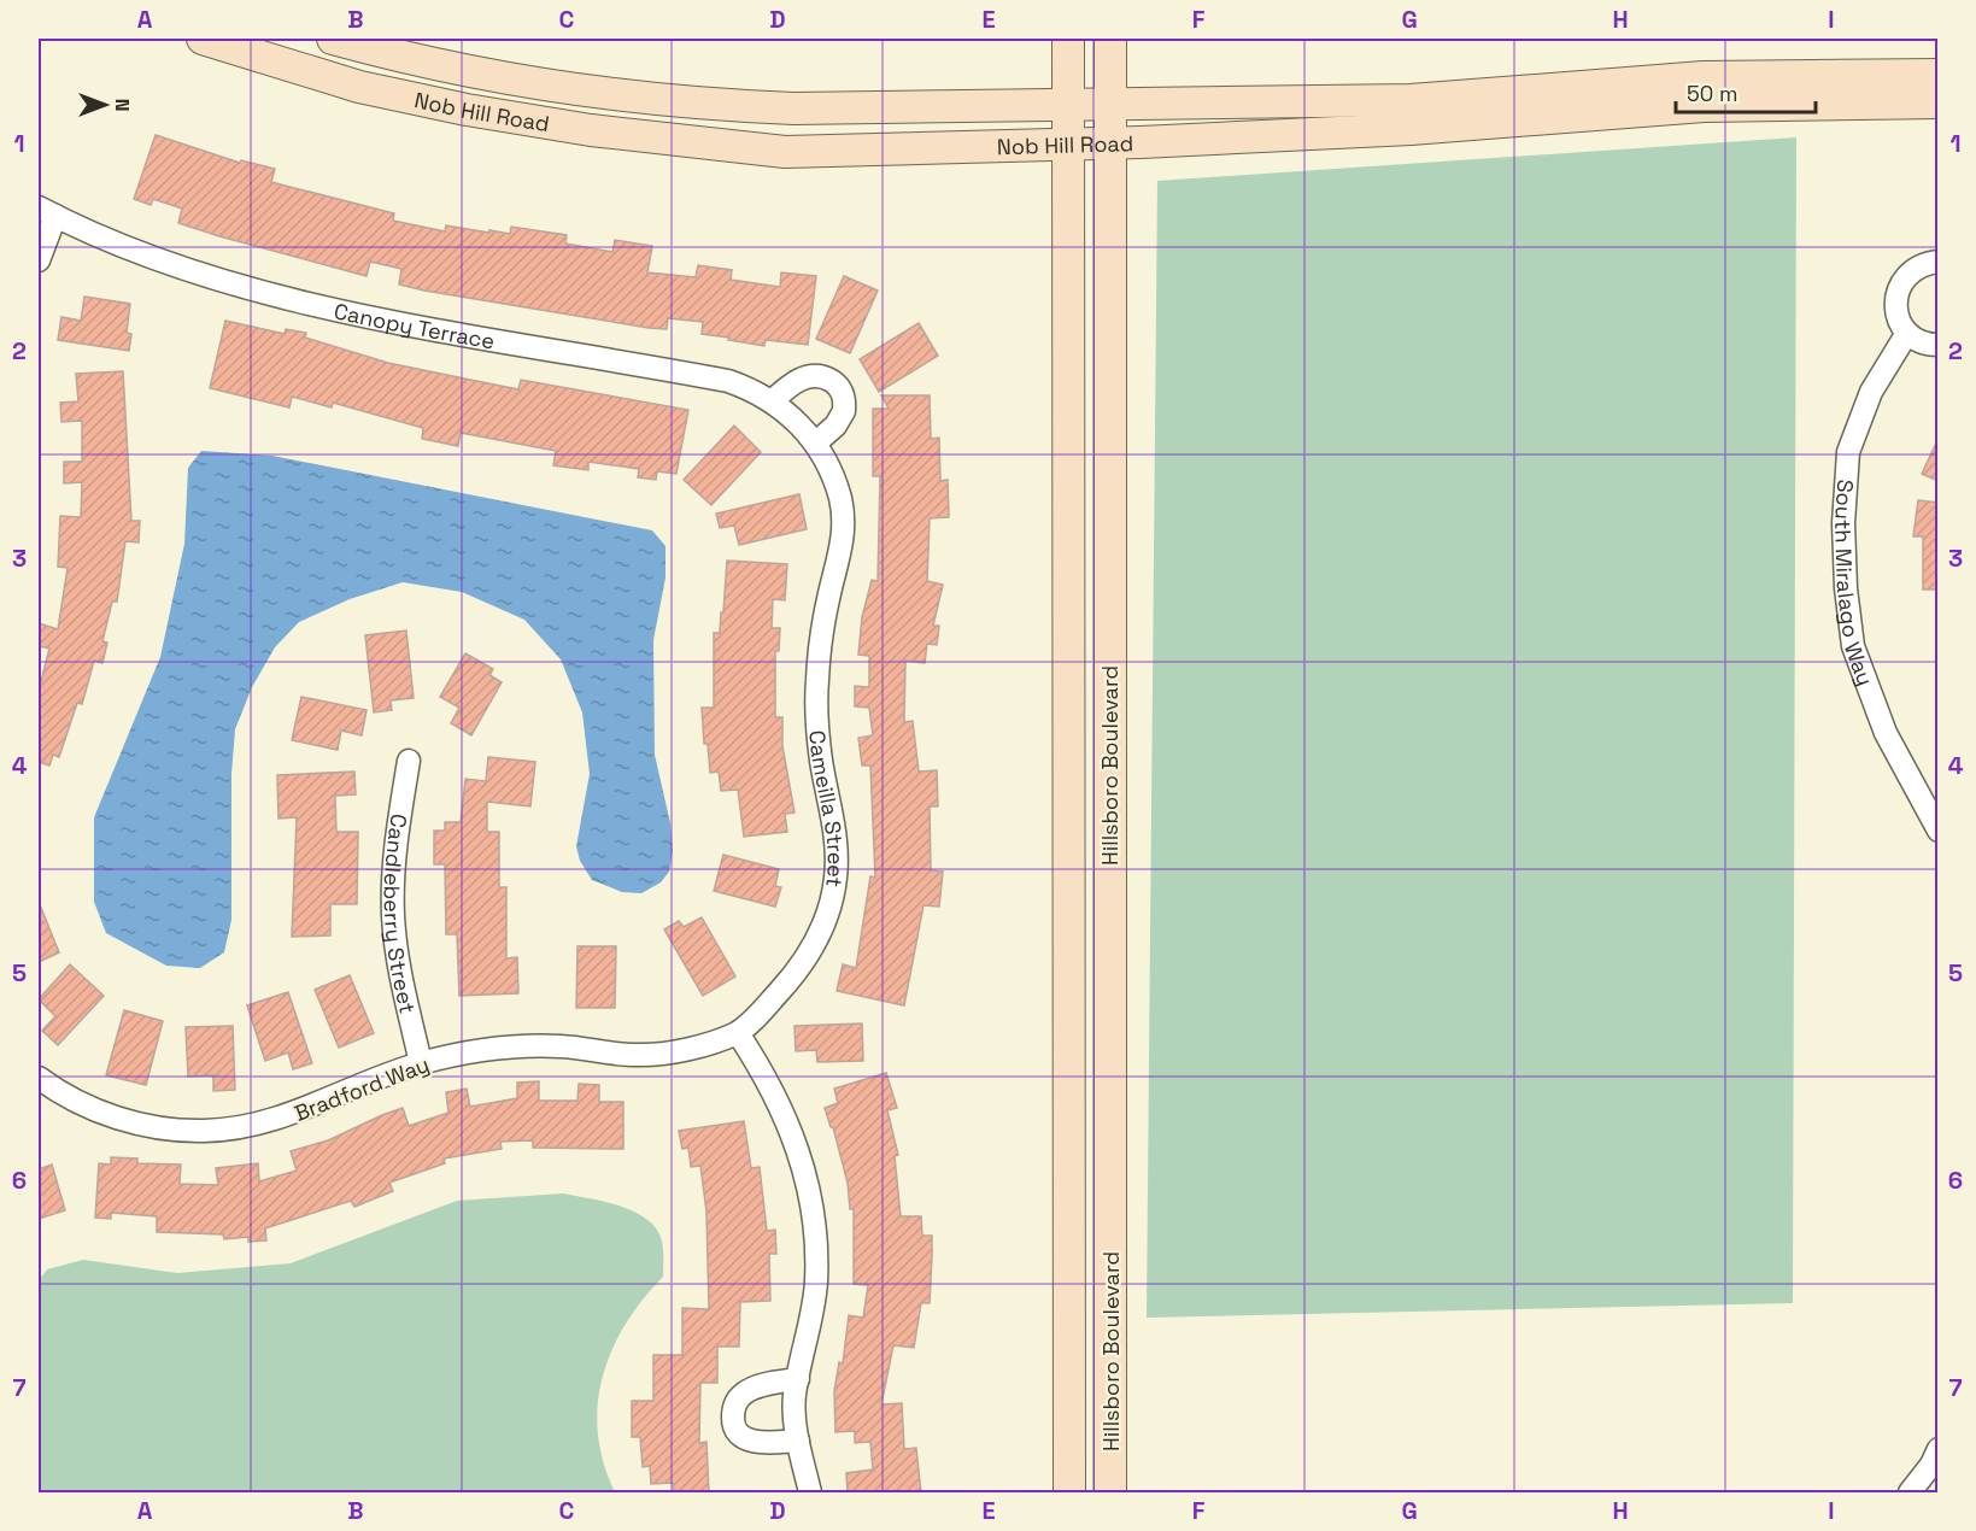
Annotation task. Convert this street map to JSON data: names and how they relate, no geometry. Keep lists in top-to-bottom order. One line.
{"streets":{"main road":["Nob Hill Road","Hillsboro Boulevard"],"street":["Canopy Terrace","South Miralago Way","Cameilla Street","Candleberry Street","Bradford Way"]},"crossings":[["Nob Hill Road","Hillsboro Boulevard"],["Canopy Terrace","Cameilla Street"],["Cameilla Street","Bradford Way"],["Candleberry Street","Bradford Way"]],"scale_bar":"50 m","north":"right","grid":{"columns":["A","B","C","D","E","F","G","H","I"],"rows":["1","2","3","4","5","6","7"]}}
